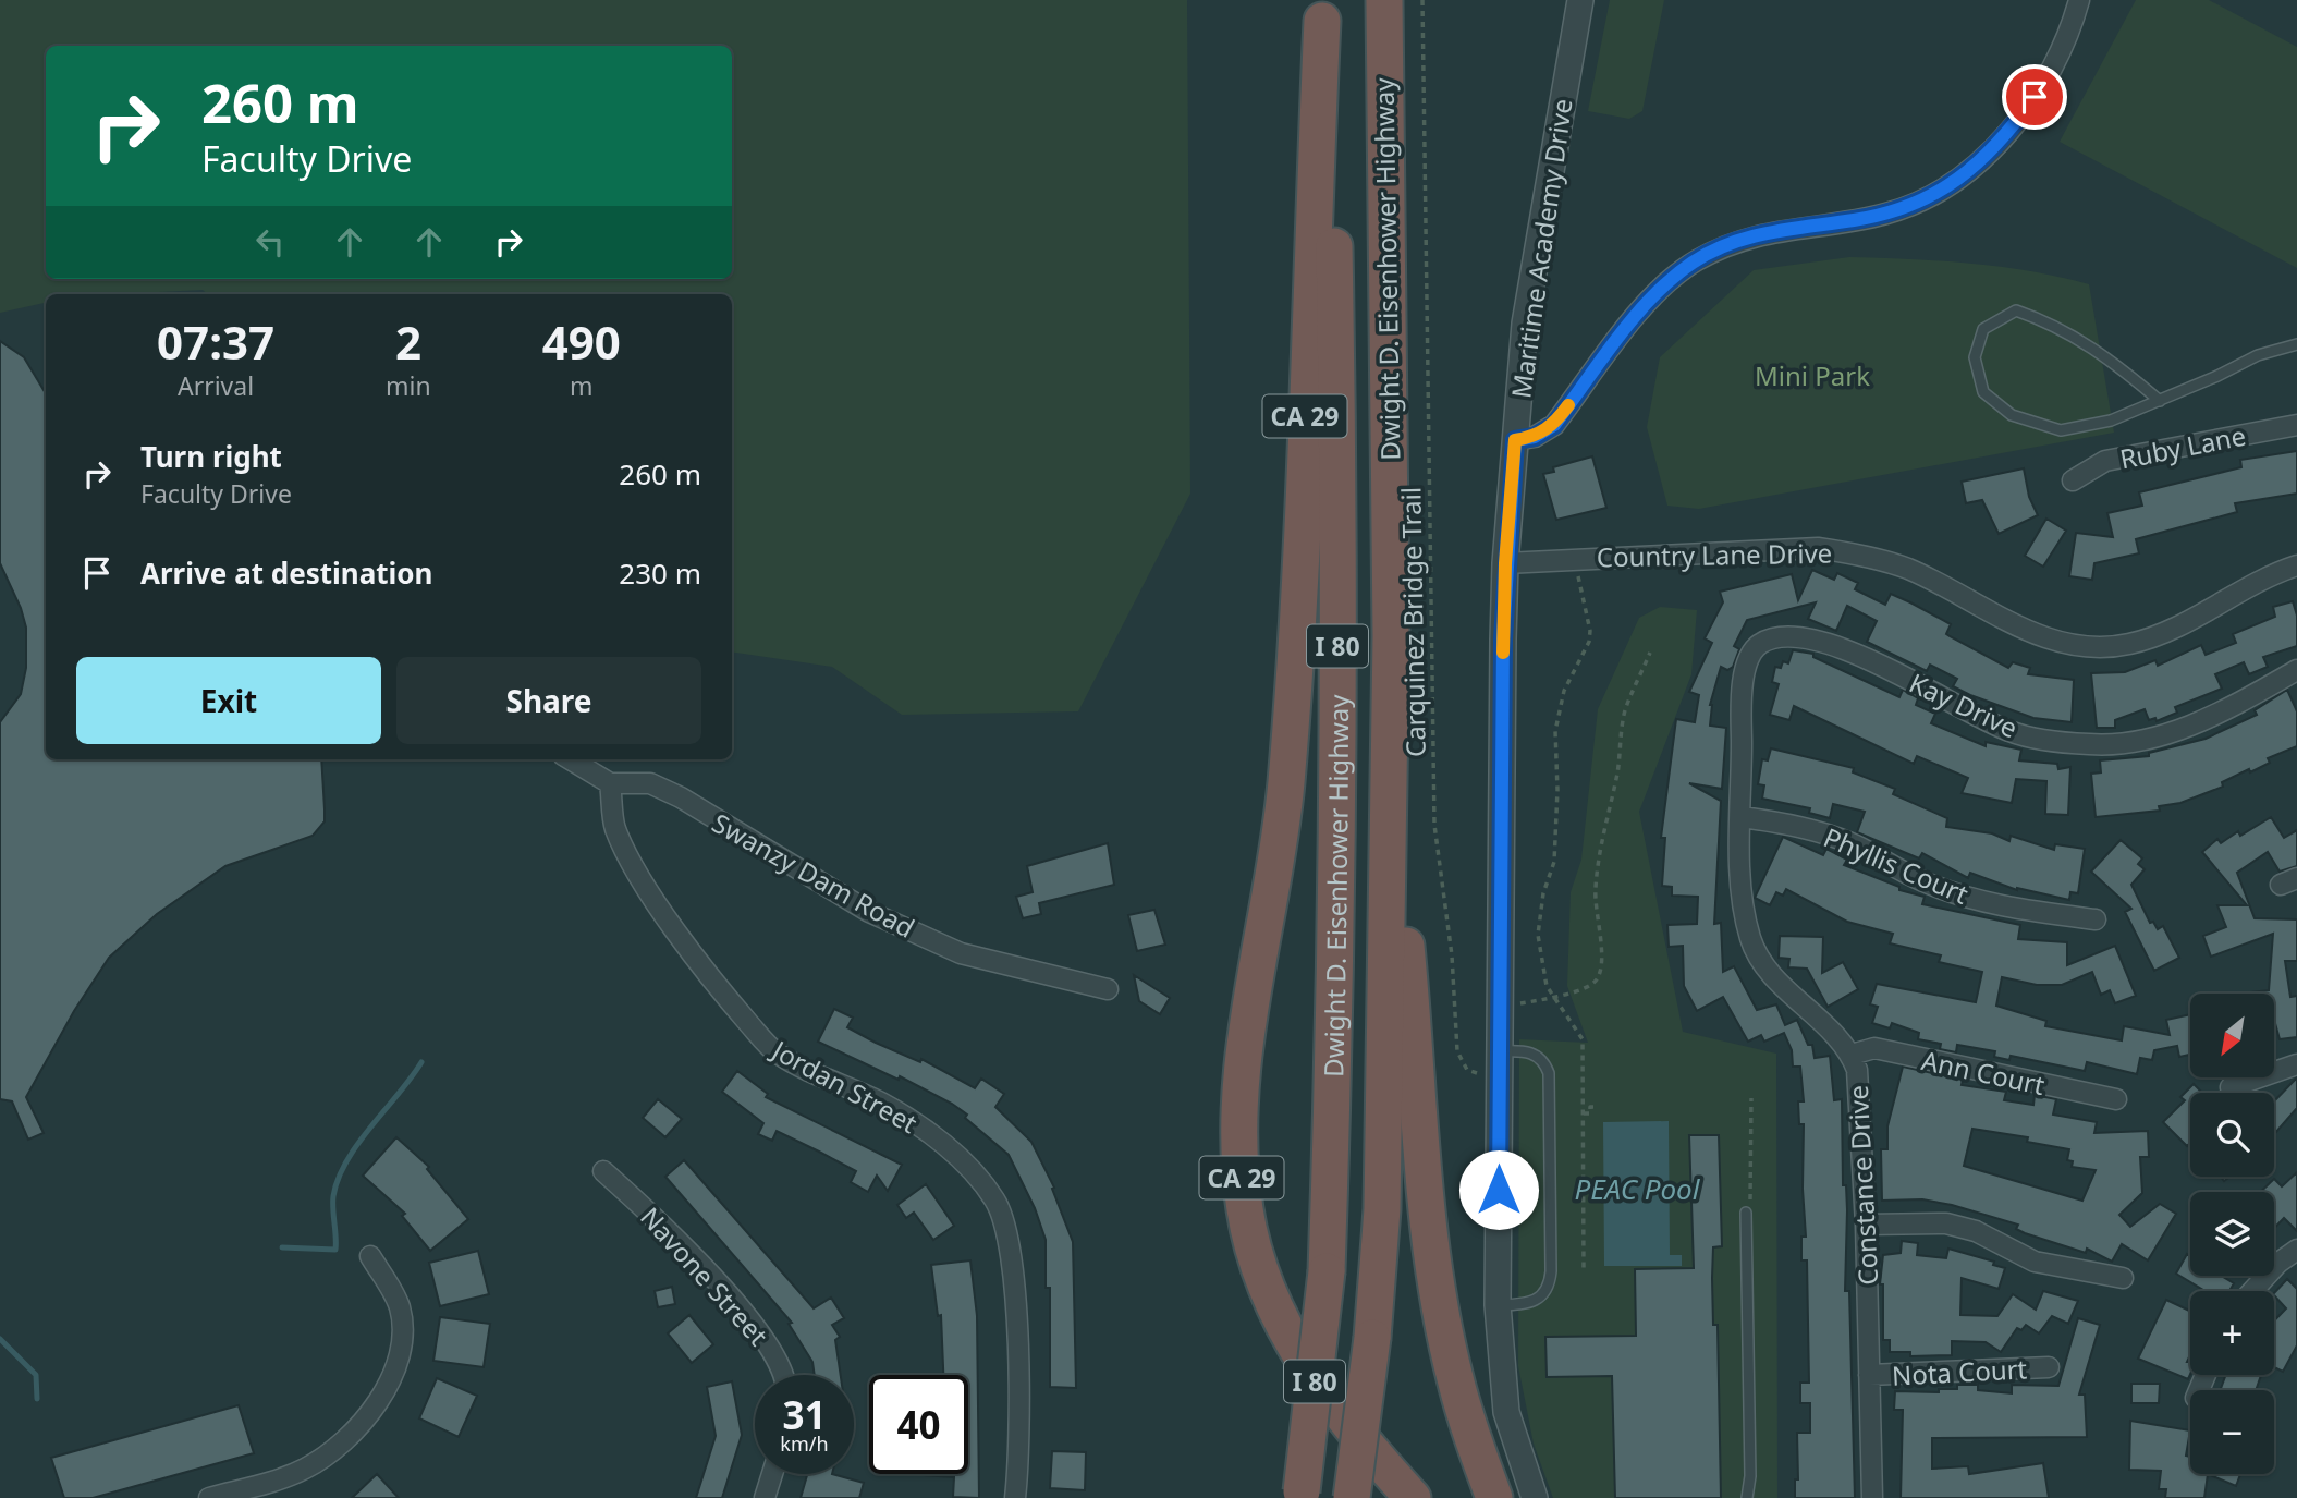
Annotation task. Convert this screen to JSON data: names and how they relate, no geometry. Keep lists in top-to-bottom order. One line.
{"streets":{"highway":["Dwight D. Eisenhower Highway","CA 29","I 80"],"street":["Maritime Academy Drive","Ruby Lane","Country Lane Drive","Kay Drive","Phyllis Court","Swanzy Dam Road","Ann Court","Jordan Street","Constance Drive","Navone Street","Nota Court"],"path":["Carquinez Bridge Trail"]},"crossings":[["Maritime Academy Drive","Country Lane Drive"],["Maritime Academy Drive","Carquinez Bridge Trail"],["Dwight D. Eisenhower Highway","CA 29"],["Kay Drive","Constance Drive"],["Phyllis Court","Constance Drive"],["Swanzy Dam Road","Jordan Street"],["Ann Court","Constance Drive"],["Constance Drive","Nota Court"]],"water":["PEAC Pool"],"parks":["Mini Park"],"north":"bottom left","page":{"turn":["260 m","Faculty Drive"],"eta":["07:37","Arrival","2","min","490","m"],"list":[{"name":"Turn right","note":"Faculty Drive","value":"260 m"},{"name":"Arrive at destination","value":"230 m"}],"buttons":["Exit","Share"],"map_buttons":["+","−"],"speed":"31 km/h","limit":"40"}}
